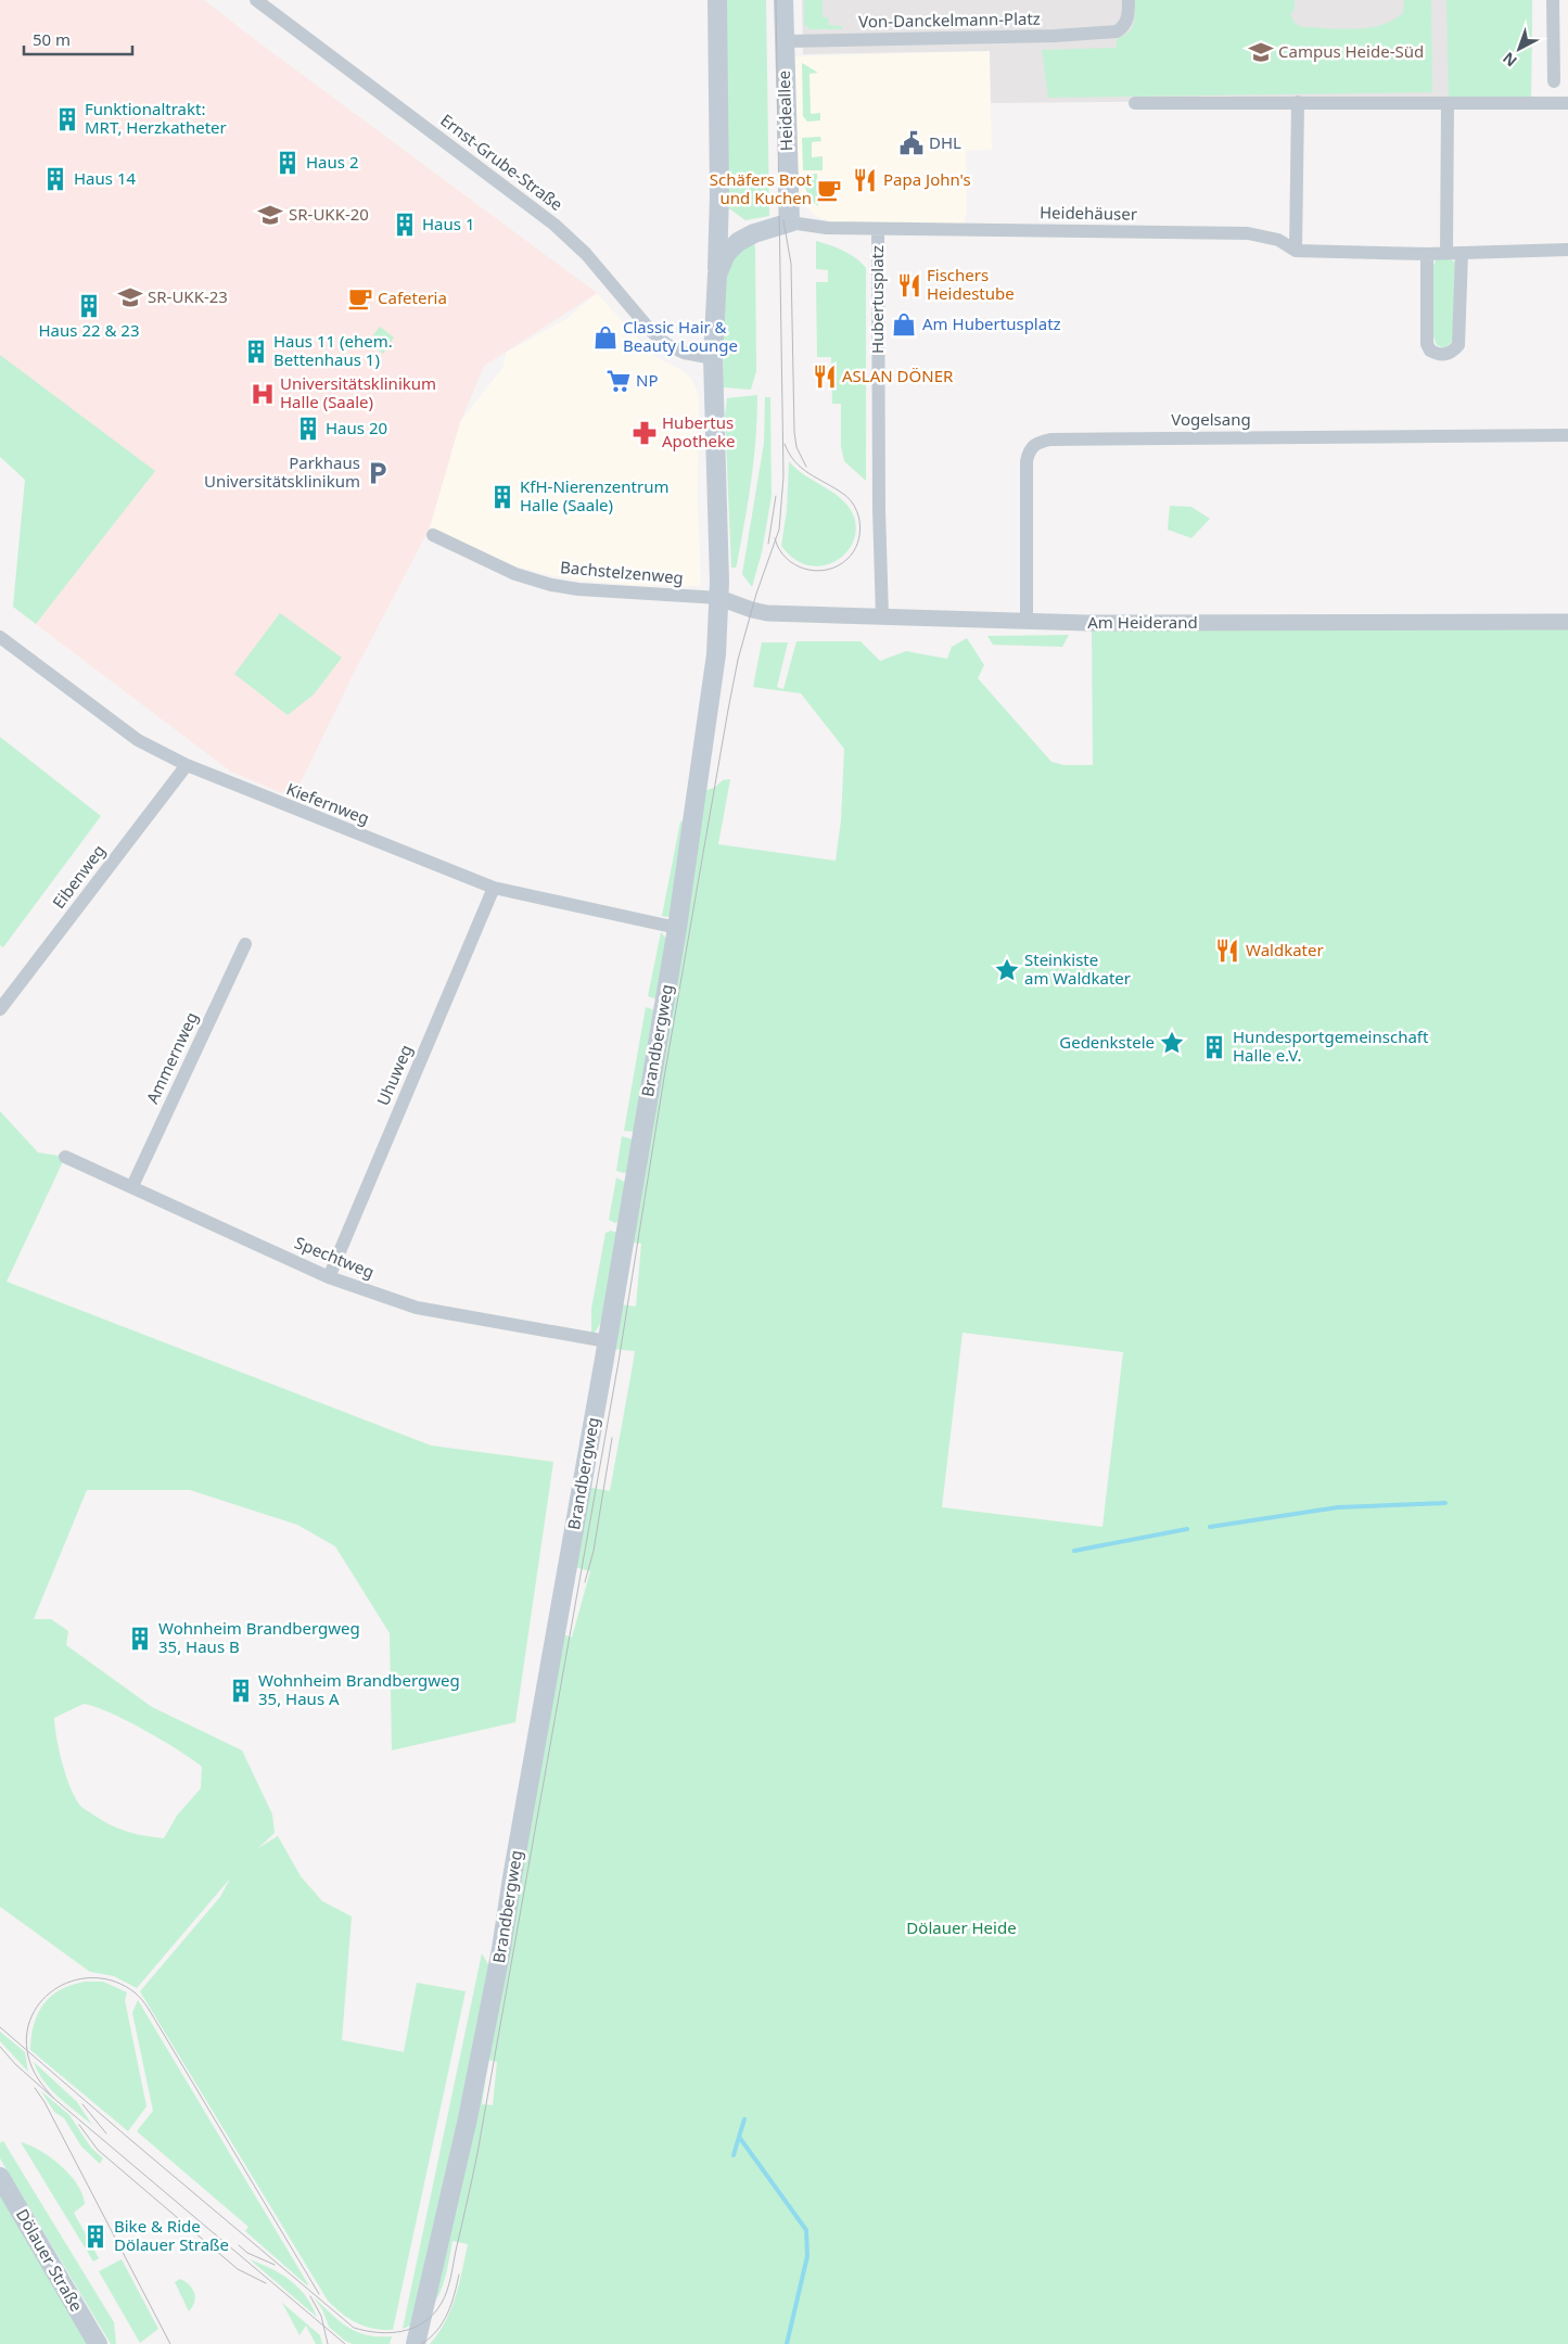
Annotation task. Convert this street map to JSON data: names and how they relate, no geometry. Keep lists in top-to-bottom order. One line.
{"streets":{"main road":["Heideallee","Hubertusplatz","Brandbergweg","Dölauer Straße"],"street":["Von-Danckelmann-Platz","Ernst-Grube-Straße","Heidehäuser","Vogelsang","Bachstelzenweg","Am Heiderand","Kiefernweg","Eibenweg","Ammernweg","Uhuweg","Spechtweg"]},"crossings":[["Von-Danckelmann-Platz","Heideallee"],["Heideallee","Hubertusplatz"],["Ernst-Grube-Straße","Hubertusplatz"],["Heidehäuser","Hubertusplatz"],["Hubertusplatz","Bachstelzenweg"],["Hubertusplatz","Am Heiderand"],["Hubertusplatz","Brandbergweg"],["Vogelsang","Am Heiderand"],["Bachstelzenweg","Am Heiderand"],["Bachstelzenweg","Brandbergweg"],["Am Heiderand","Brandbergweg"],["Kiefernweg","Eibenweg"],["Kiefernweg","Brandbergweg"],["Kiefernweg","Uhuweg"],["Brandbergweg","Spechtweg"],["Ammernweg","Spechtweg"],["Uhuweg","Spechtweg"]],"parks":["Dölauer Heide"],"places":{"school or university":["Campus Heide-Süd","SR-UKK-20","SR-UKK-23"],"building":["Funktionaltrakt: MRT, Herzkatheter","Haus 2","Haus 14","Haus 1","Haus 22 & 23","Haus 11 (ehem. Bettenhaus 1)","Haus 20","KfH-Nierenzentrum Halle (Saale)","Hundesportgemeinschaft Halle e.V.","Wohnheim Brandbergweg 35, Haus B","Wohnheim Brandbergweg 35, Haus A","Bike & Ride Dölauer Straße"],"public building":["DHL"],"restaurant":["Papa John's","Fischers Heidestube","ASLAN DÖNER","Waldkater"],"cafe":["Schäfers Brot und Kuchen","Cafeteria"],"shop":["Am Hubertusplatz","Classic Hair & Beauty Lounge"],"supermarket":["NP"],"hospital":["Universitätsklinikum Halle (Saale)"],"pharmacy":["Hubertus Apotheke"],"parking":["Parkhaus Universitätsklinikum"],"place":["Steinkiste am Waldkater","Gedenkstele"]},"scale_bar":"50 m","north":"bottom left"}
